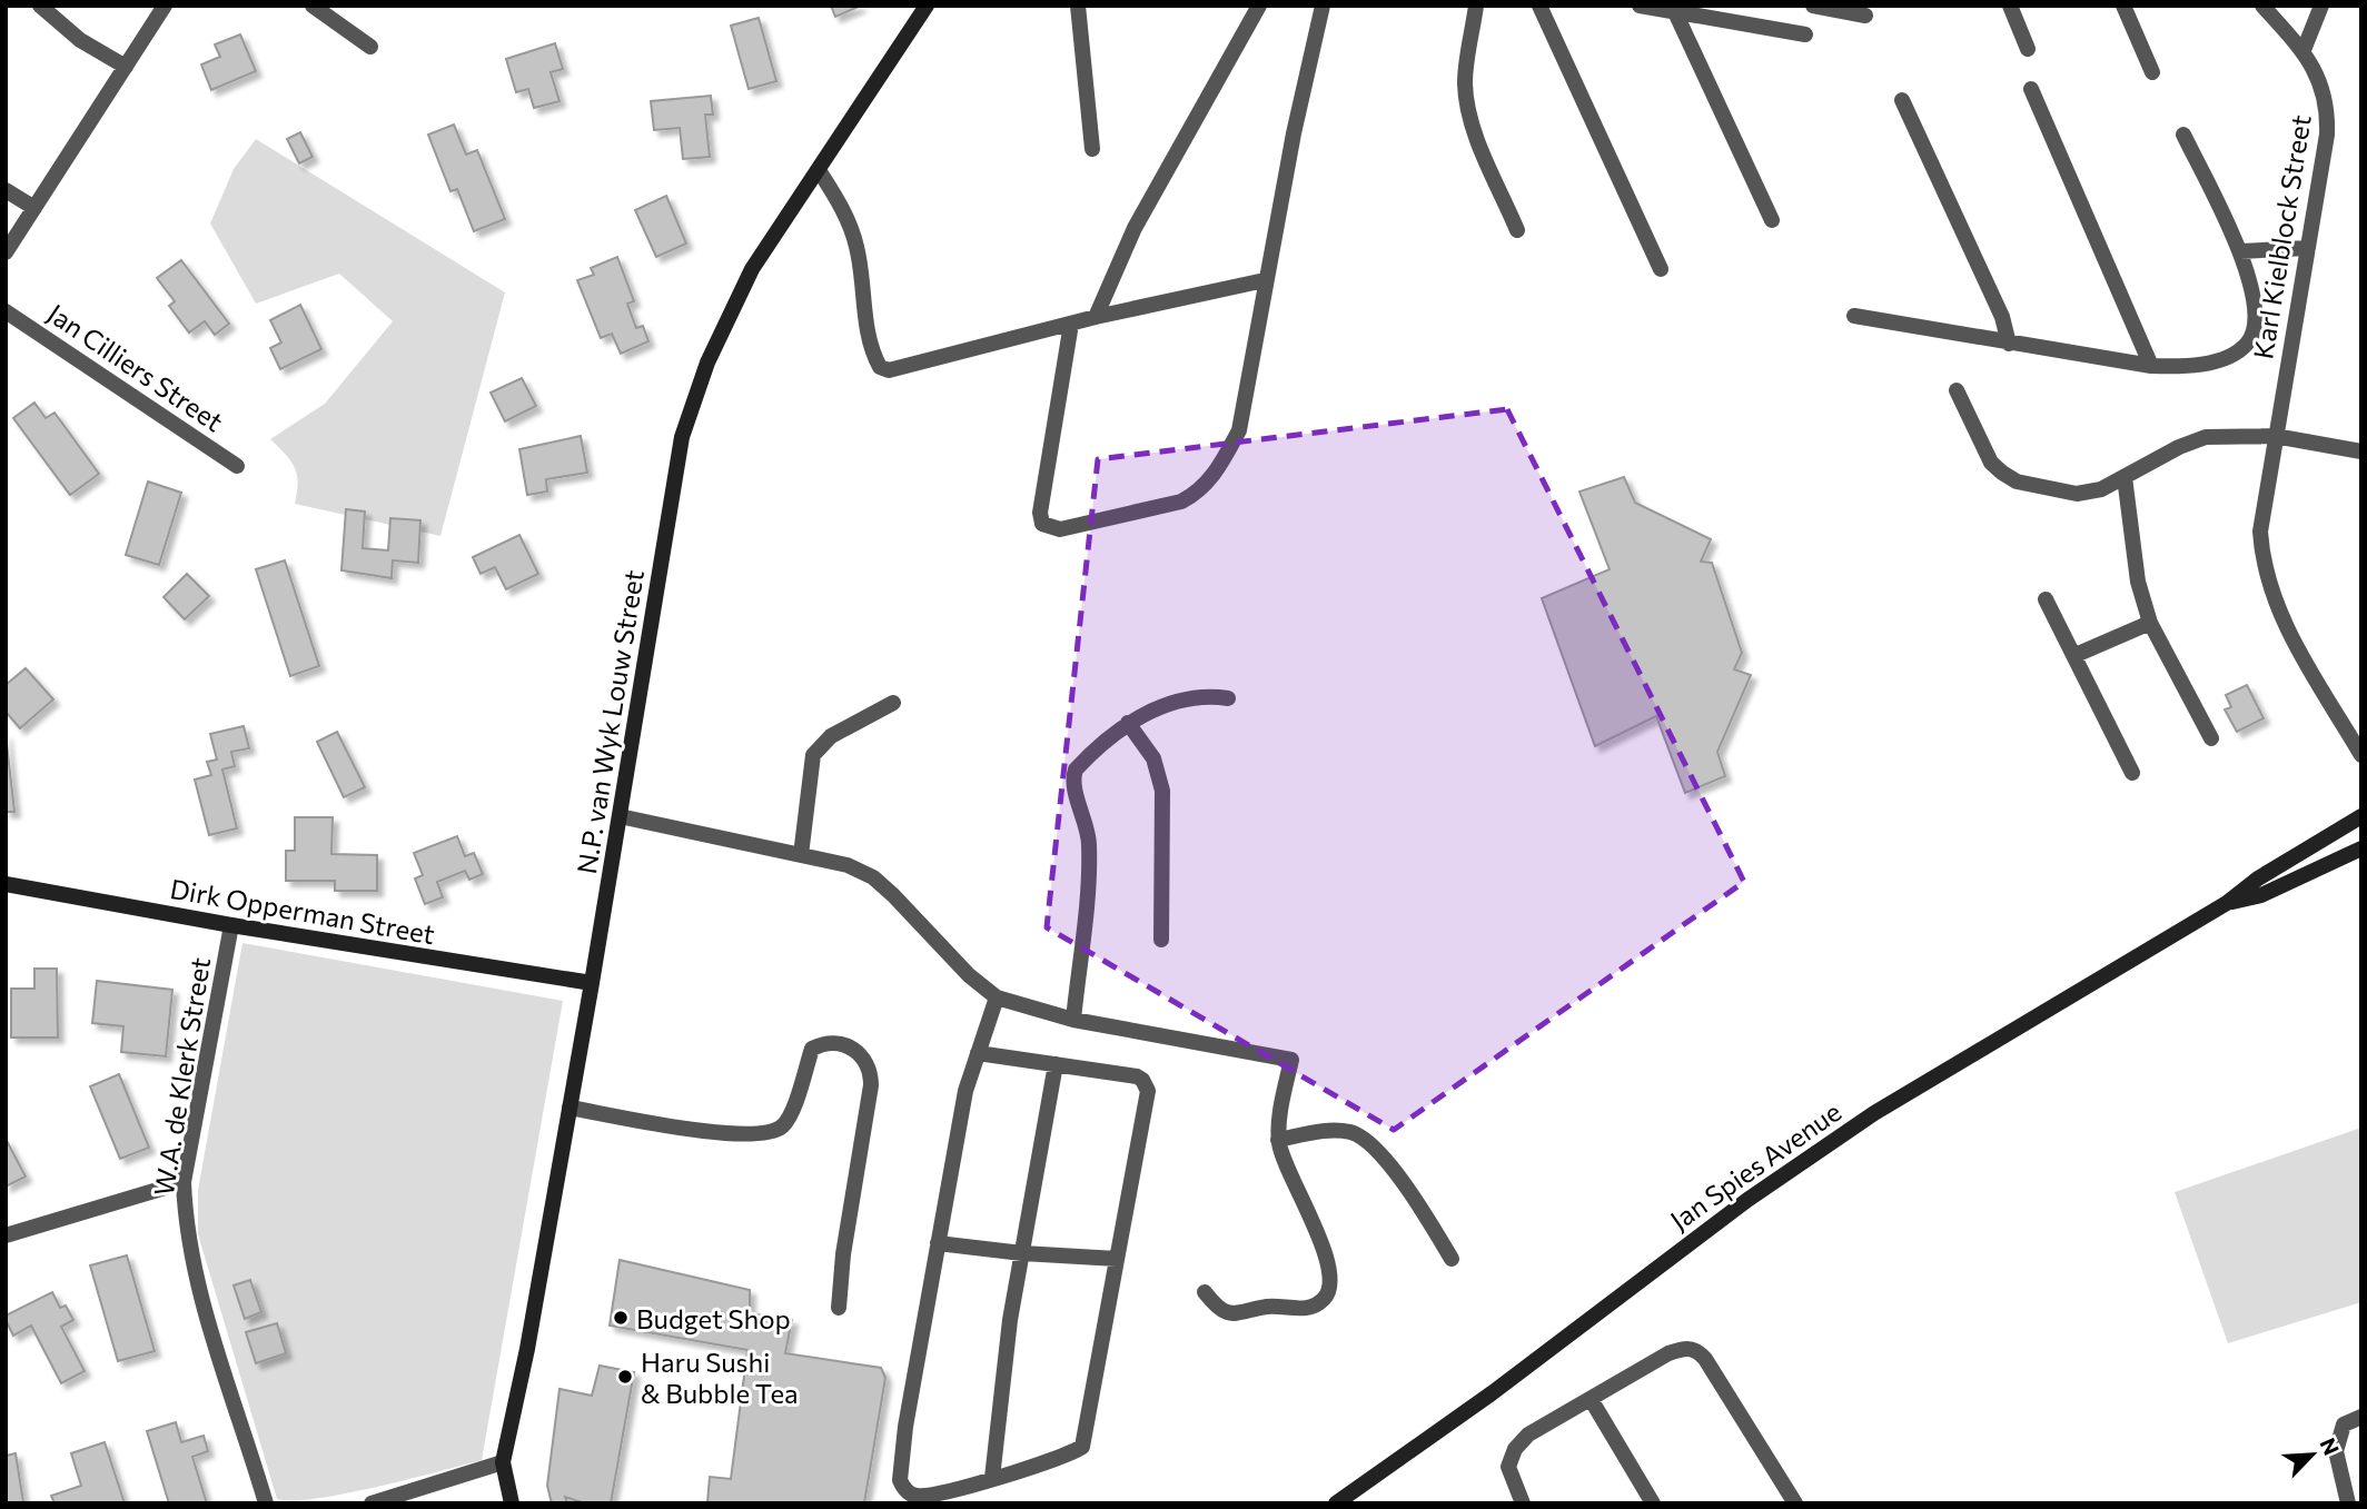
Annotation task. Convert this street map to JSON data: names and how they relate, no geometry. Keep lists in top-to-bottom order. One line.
{"streets":{"street":["Karl Kielblock Street","Jan Cilliers Street","N.P. van Wyk Louw Street","Dirk Opperman Street","W.A. de Klerk Street","Jan Spies Avenue"]},"crossings":[["N.P. van Wyk Louw Street","Dirk Opperman Street"],["Dirk Opperman Street","W.A. de Klerk Street"]],"places":["Budget Shop","Haru Sushi & Bubble Tea"],"north":"top right"}
